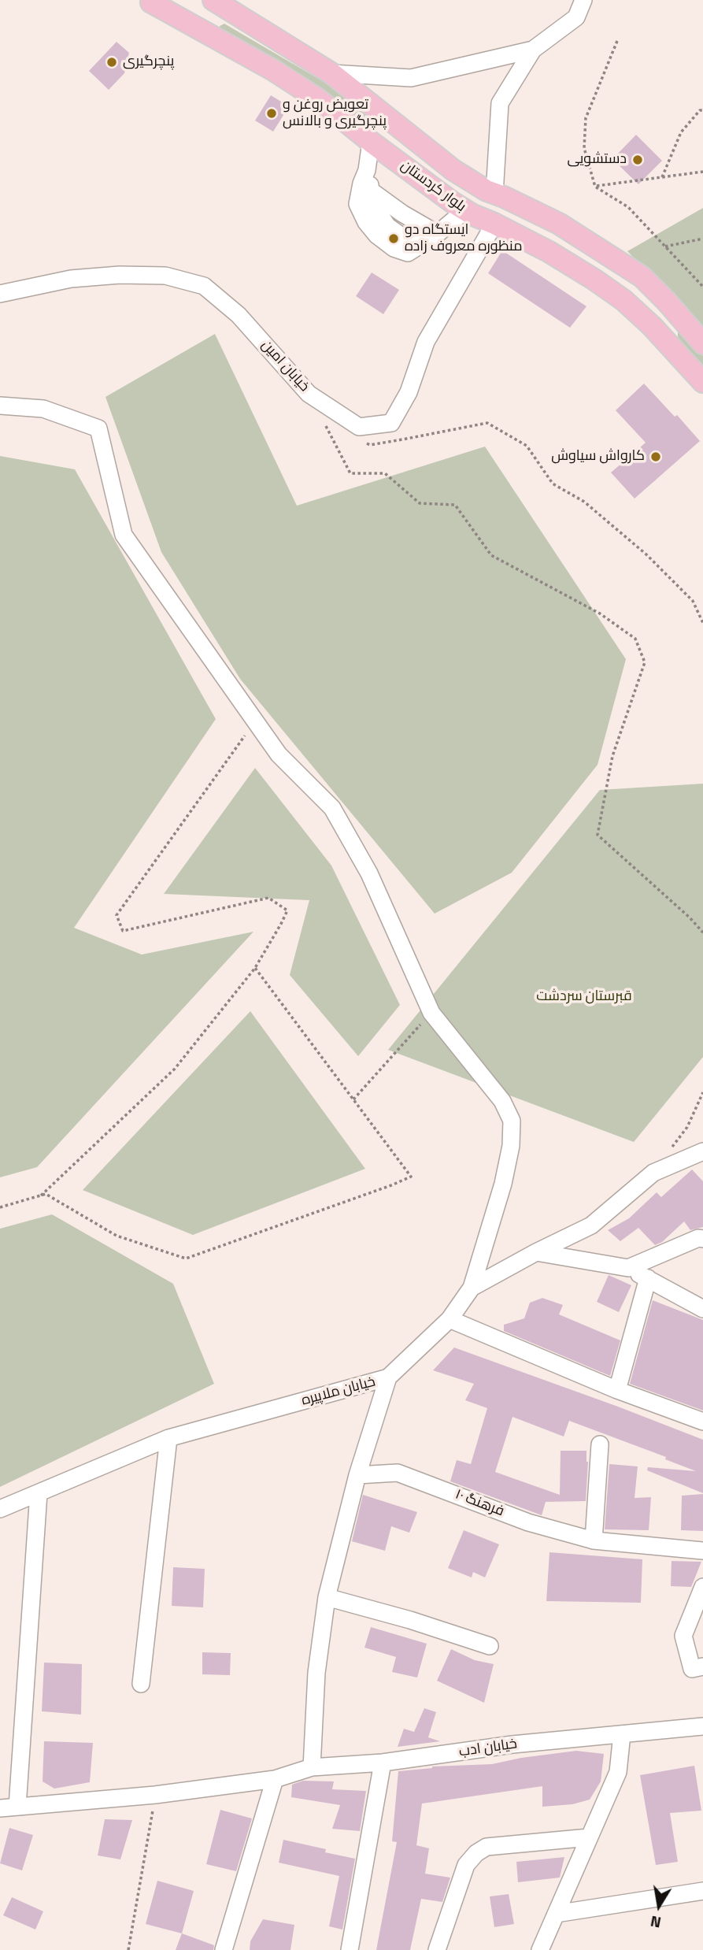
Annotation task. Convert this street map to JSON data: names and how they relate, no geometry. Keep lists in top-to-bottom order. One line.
{"streets":{"main road":["بلوار کردستان"],"street":["خیابان امین","خیابان ملاپیره","فرهنگ ۱۰","خیابان ادب"]},"crossings":[["بلوار کردستان","خیابان امین"]],"parks":["قبرستان سردشت"],"places":["پنچرگیری","تعویض روغن و پنچرگیری و بالانس","دستشویی","ایستگاه دو منظوره معروف زاده","کارواش سیاوش"],"north":"bottom"}
